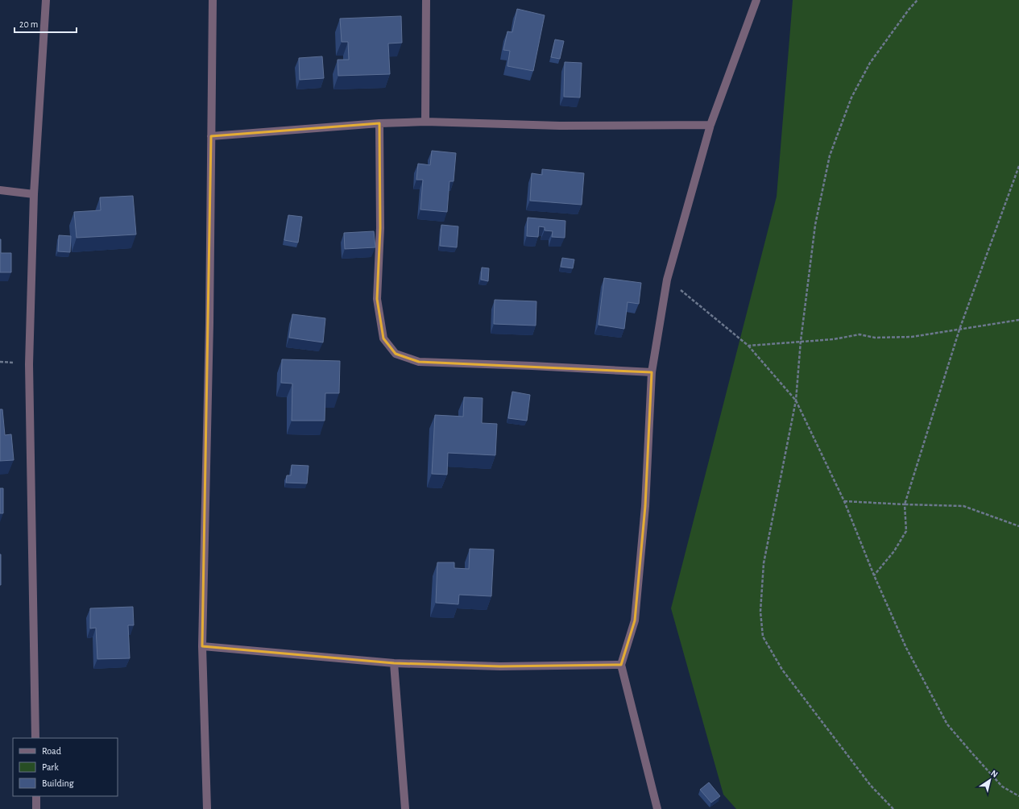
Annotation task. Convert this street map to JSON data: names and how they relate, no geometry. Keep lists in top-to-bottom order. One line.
{"legend":["Road","Park","Building"],"scale_bar":"20 m","north":"top right"}
